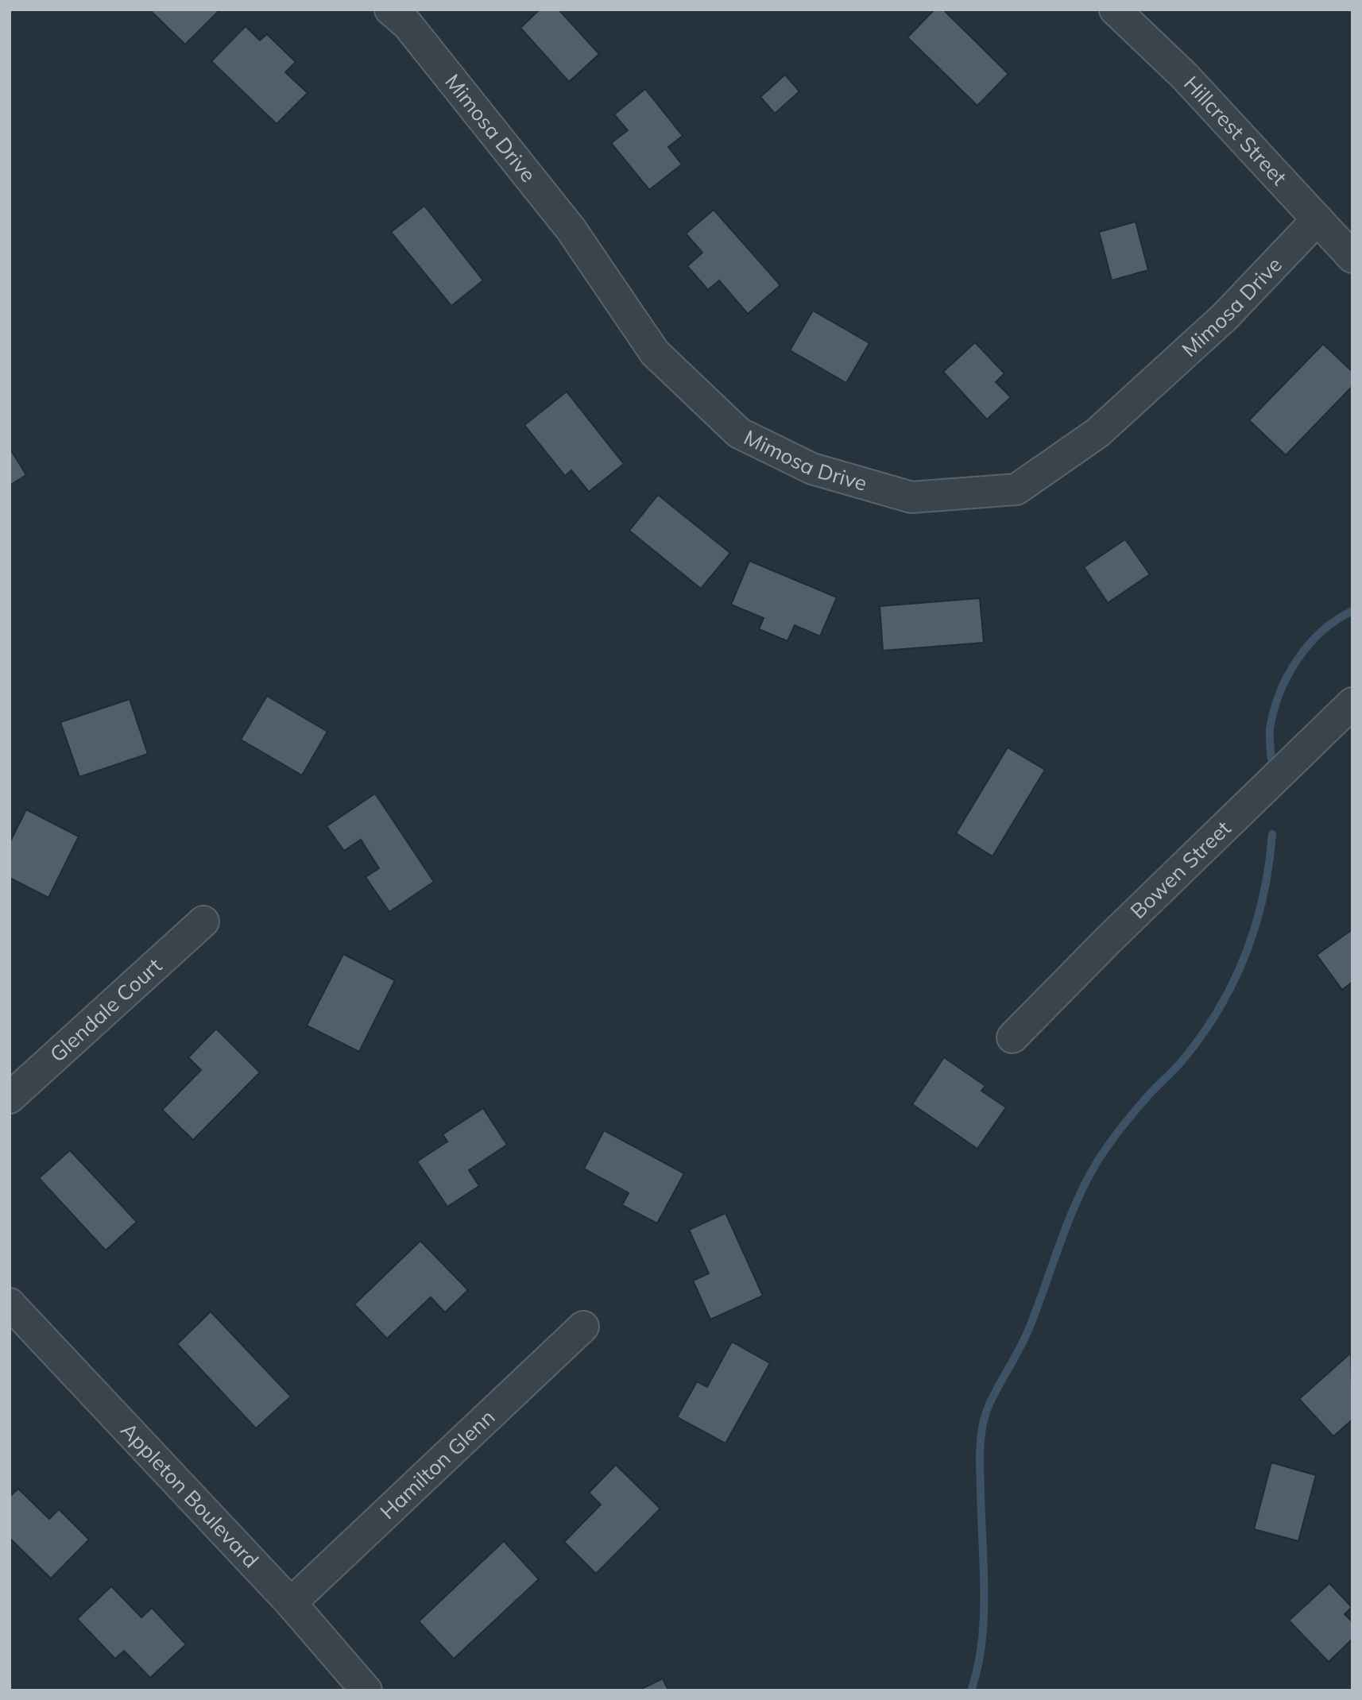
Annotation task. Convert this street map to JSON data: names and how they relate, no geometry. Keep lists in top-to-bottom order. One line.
{"streets":{"street":["Mimosa Drive","Hillcrest Street","Bowen Street","Glendale Court","Hamilton Glenn","Appleton Boulevard"]},"crossings":[["Mimosa Drive","Hillcrest Street"],["Hamilton Glenn","Appleton Boulevard"]]}
